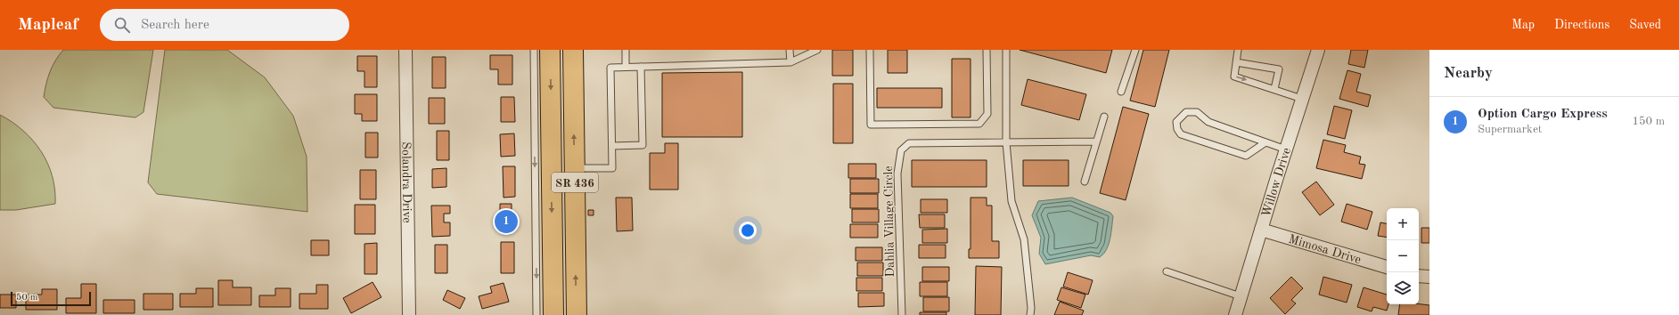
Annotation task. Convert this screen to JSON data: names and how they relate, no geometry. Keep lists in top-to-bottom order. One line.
{"streets":{"main road":["SR 436"],"street":["Solandra Drive","Willow Drive","Mimosa Drive"],"lane":["Dahlia Village Circle"]},"crossings":[["Willow Drive","Mimosa Drive"]],"scale_bar":"50 m","page":{"header":"Mapleaf","search":"Search here","nav":["Map","Directions","Saved"],"heading":"Nearby","list":[{"mark":"1","name":"Option Cargo Express","note":"Supermarket","value":"150 m"}],"map_buttons":["+","−"],"pins":"1","scale":"50 m"}}
